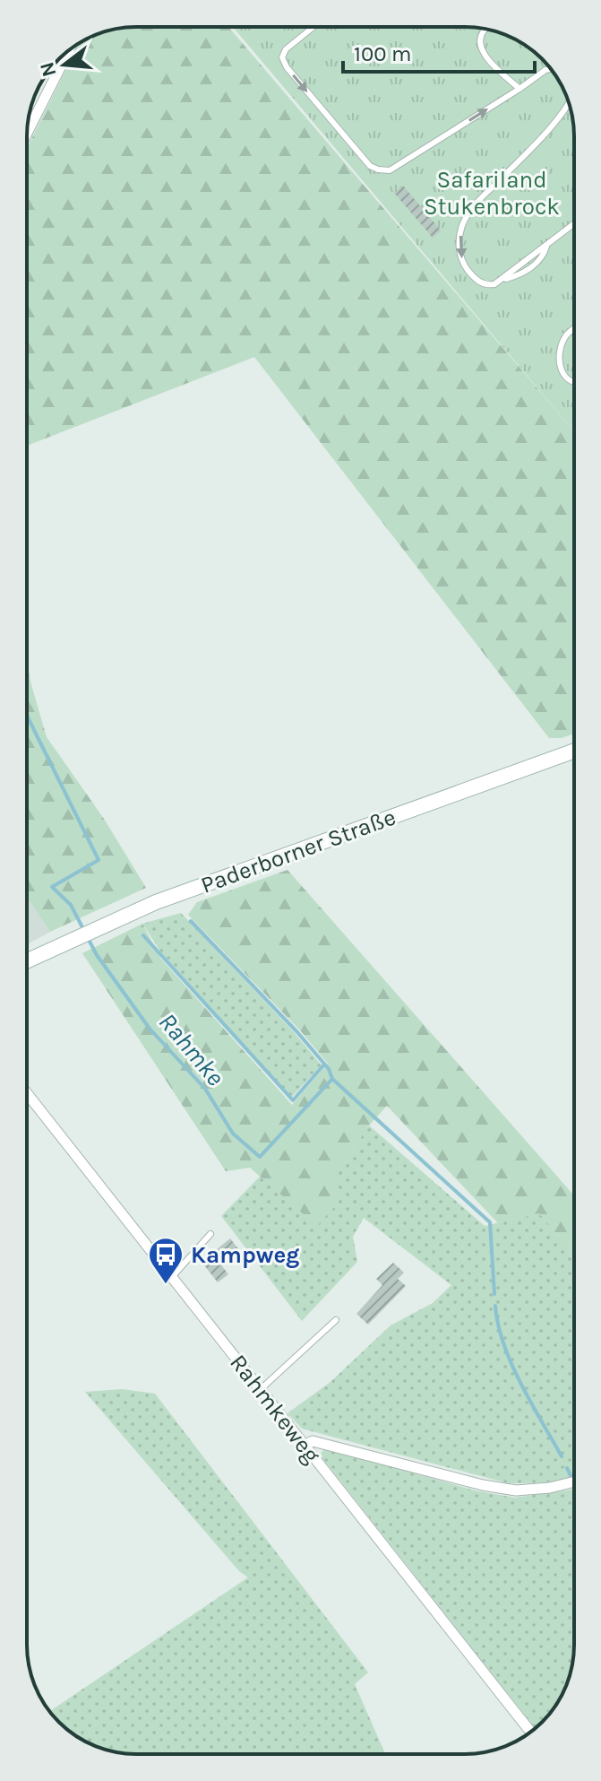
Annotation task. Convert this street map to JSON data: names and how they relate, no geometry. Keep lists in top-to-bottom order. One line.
{"streets":{"main road":["Paderborner Straße"],"street":["Rahmkeweg"]},"water":["Rahmke"],"parks":["Safariland Stukenbrock"],"places":{"bus stop":["Kampweg"]},"scale_bar":"100 m","north":"left"}
